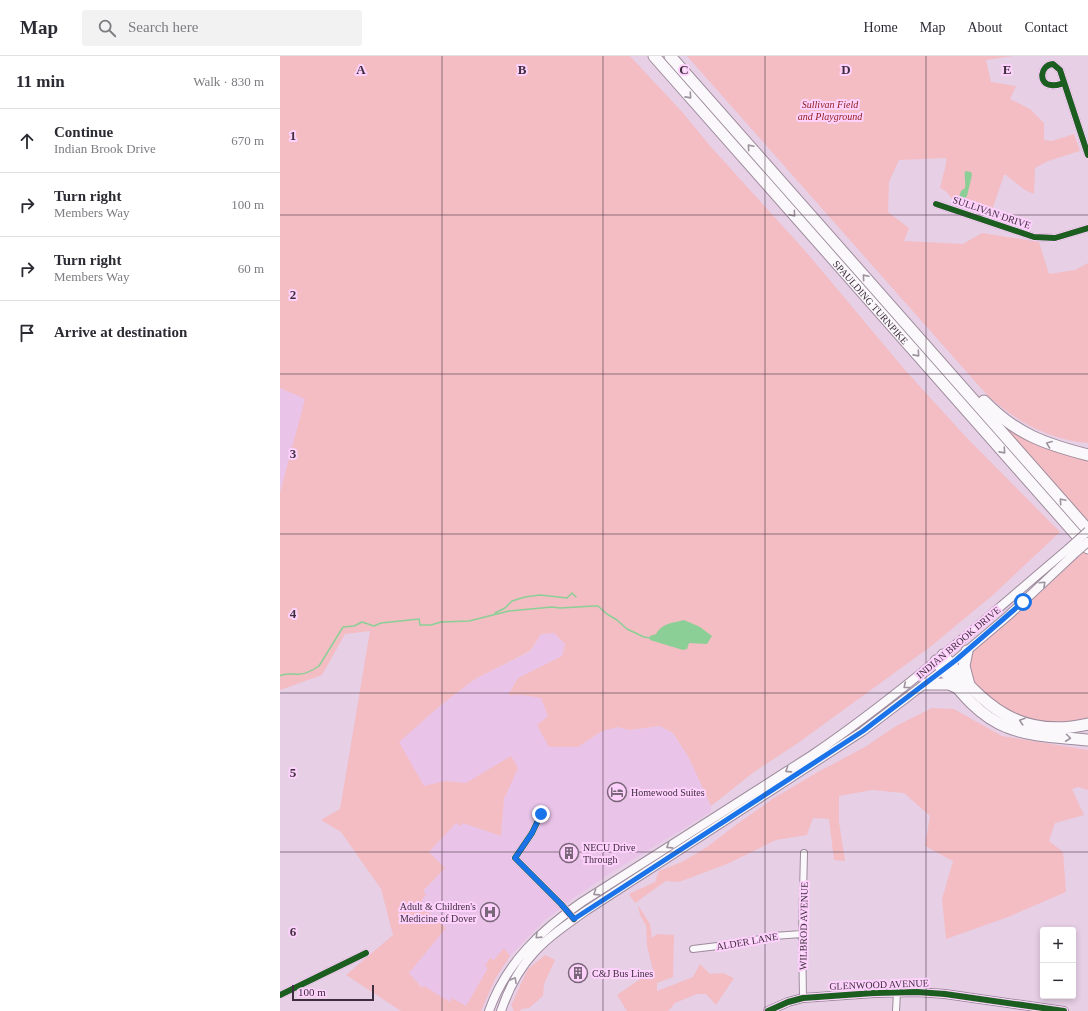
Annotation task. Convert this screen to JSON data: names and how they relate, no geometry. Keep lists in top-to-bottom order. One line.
{"streets":{"highway":["SPAULDING TURNPIKE"],"main road":["INDIAN BROOK DRIVE","GLENWOOD AVENUE"],"street":["SULLIVAN DRIVE","WILBROD AVENUE","ALDER LANE"]},"crossings":[["SPAULDING TURNPIKE","INDIAN BROOK DRIVE"],["WILBROD AVENUE","ALDER LANE"],["WILBROD AVENUE","GLENWOOD AVENUE"]],"parks":["Sullivan Field and Playground"],"places":{"hotel":["Homewood Suites"],"building":["NECU Drive Through","C&J Bus Lines"],"hospital":["Adult & Children's Medicine of Dover"]},"scale_bar":"100 m","page":{"header":"Map","search":"Search here","nav":["Home","Map","About","Contact"],"heading":["11 min","Walk · 830 m"],"list":[["Continue","Indian Brook Drive","670 m"],["Turn right","Members Way","100 m"],["Turn right","Members Way","60 m"],"Arrive at destination"],"map_buttons":["+","−"],"scale":"100 m"},"grid":{"columns":["A","B","C","D","E"],"rows":["1","2","3","4","5","6"]}}
